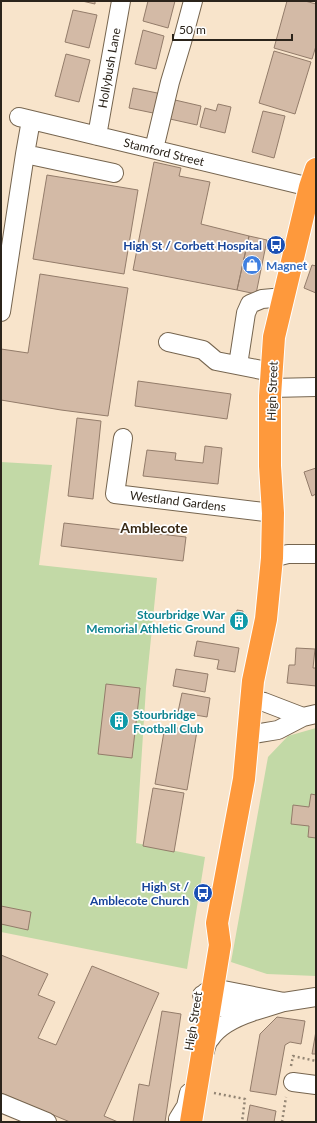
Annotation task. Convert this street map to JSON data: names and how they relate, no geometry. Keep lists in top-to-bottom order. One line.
{"streets":{"highway":["High Street"],"street":["Hollybush Lane","Stamford Street","Westland Gardens"]},"crossings":[["Hollybush Lane","Stamford Street"],["Stamford Street","High Street"],["High Street","Westland Gardens"]],"districts":["Amblecote"],"places":{"bus stop":["High St / Corbett Hospital","High St / Amblecote Church"],"shop":["Magnet"],"building":["Stourbridge War Memorial Athletic Ground","Stourbridge Football Club"]},"scale_bar":"50 m"}
